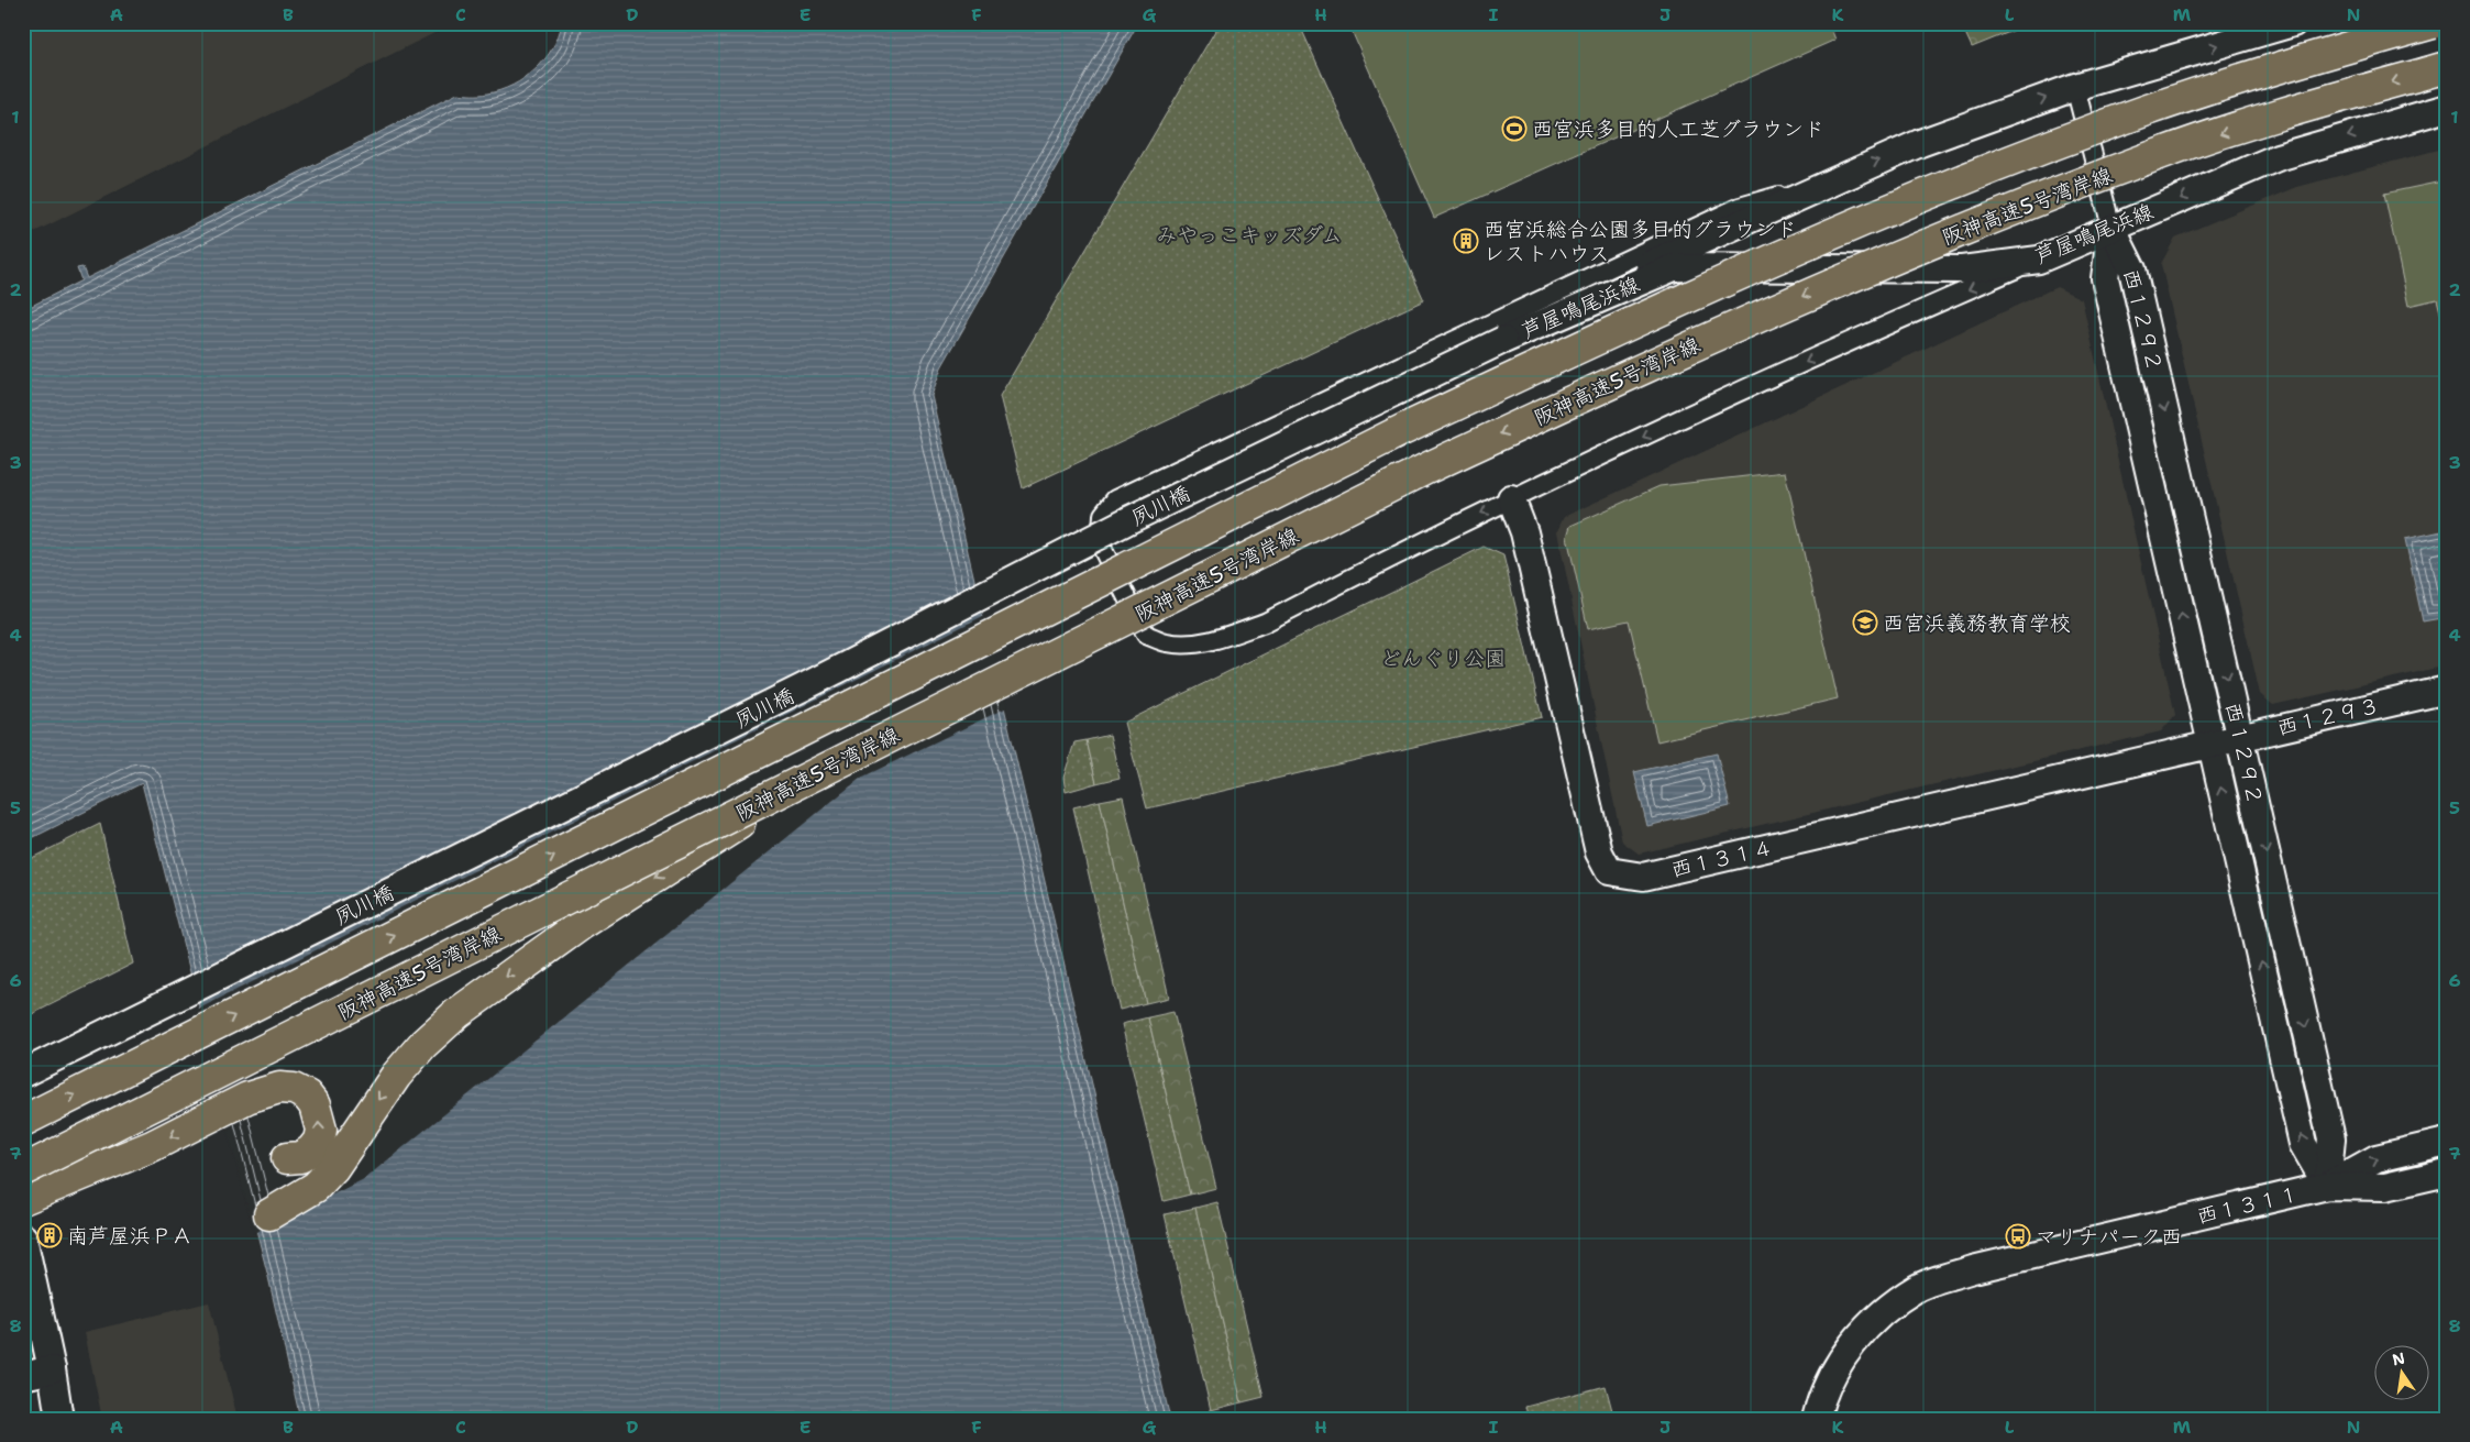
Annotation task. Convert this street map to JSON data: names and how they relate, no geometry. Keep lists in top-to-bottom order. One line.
{"streets":{"highway":["阪神高速5号湾岸線"],"street":["芦屋鳴尾浜線","西１２９２","夙川橋","西１２９３","西１３１４","西１３１１"]},"crossings":[["芦屋鳴尾浜線","西１２９２"],["芦屋鳴尾浜線","夙川橋"],["西１２９２","西１２９３"],["西１２９２","西１３１４"],["西１２９２","西１３１１"],["西１２９３","西１３１４"]],"parks":["みやっこキッズダム","どんぐり公園"],"places":{"sports":["西宮浜多目的人工芝グラウンド"],"building":["西宮浜総合公園多目的グラウンド レストハウス","南芦屋浜ＰＡ"],"school or university":["西宮浜義務教育学校"],"bus stop":["マリナパーク西"]},"north":"top","grid":{"columns":["A","B","C","D","E","F","G","H","I","J","K","L","M","N"],"rows":["1","2","3","4","5","6","7","8"]}}
